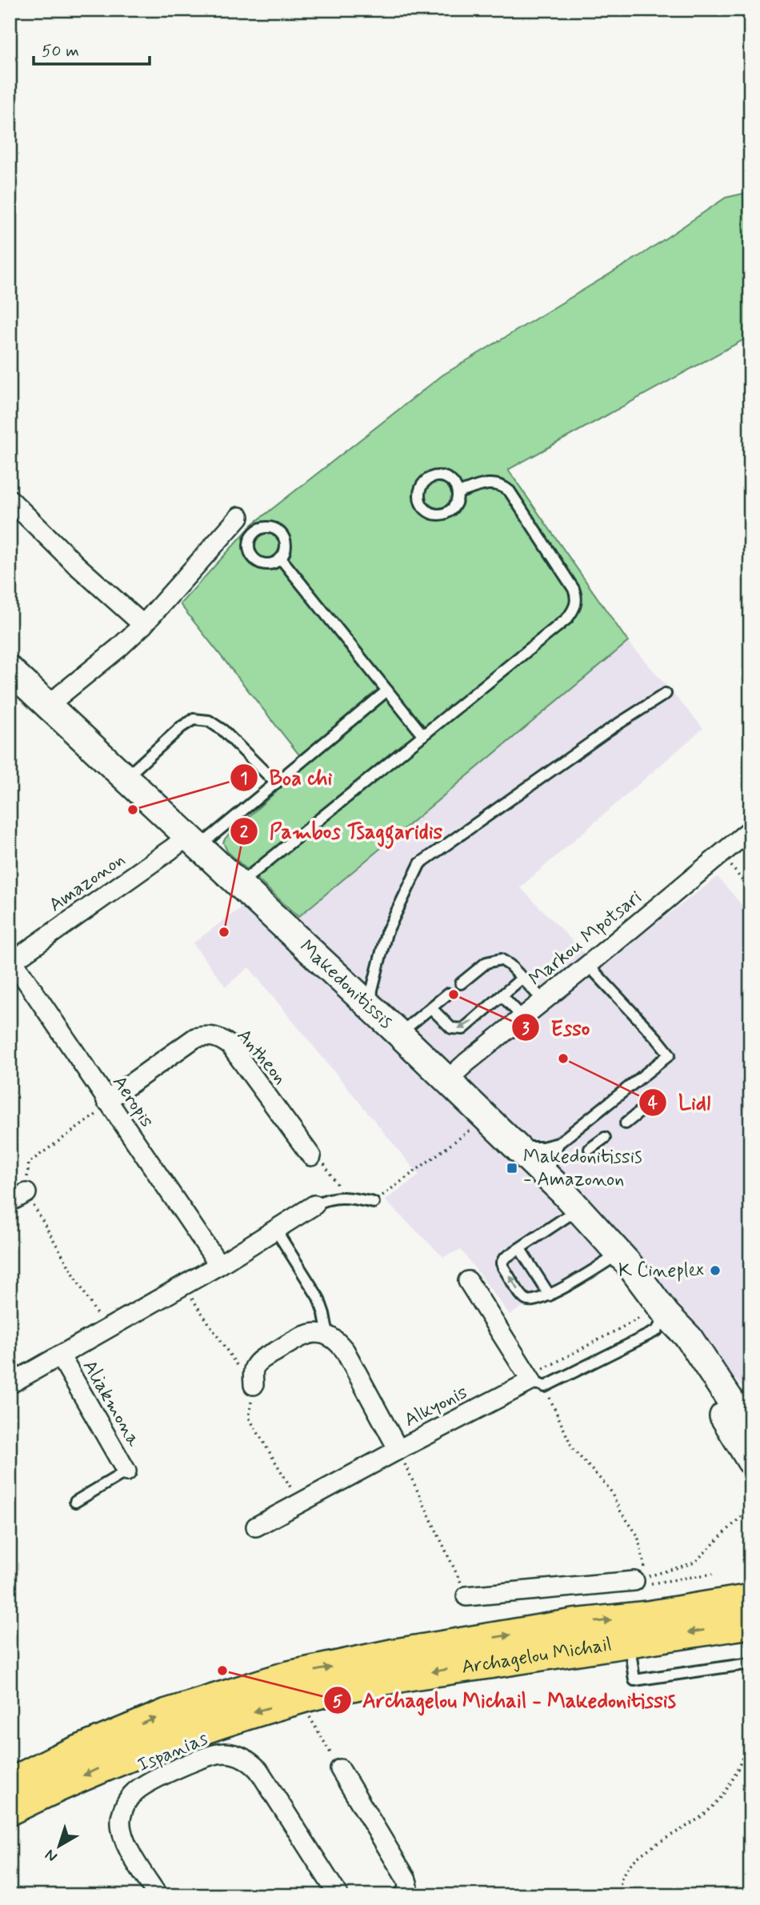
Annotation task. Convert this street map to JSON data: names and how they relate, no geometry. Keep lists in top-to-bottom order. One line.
{"streets":{"main road":["Makedonitissis","Archagelou Michail"],"street":["Amazonon","Markou Mpotsari","Antheon","Aeropis","Aliakmona","Alkyonis","Ispanias"]},"crossings":[["Amazonon","Makedonitissis"],["Amazonon","Aeropis"],["Markou Mpotsari","Makedonitissis"],["Antheon","Aeropis"]],"places":{"other":["Boa chi","Pambos Tsaggaridis","Esso","Lidl","K Cineplex","Archagelou Michail - Makedonitissis"],"transit":["Makedonitissis - Amazonon"]},"scale_bar":"50 m","north":"bottom left"}
